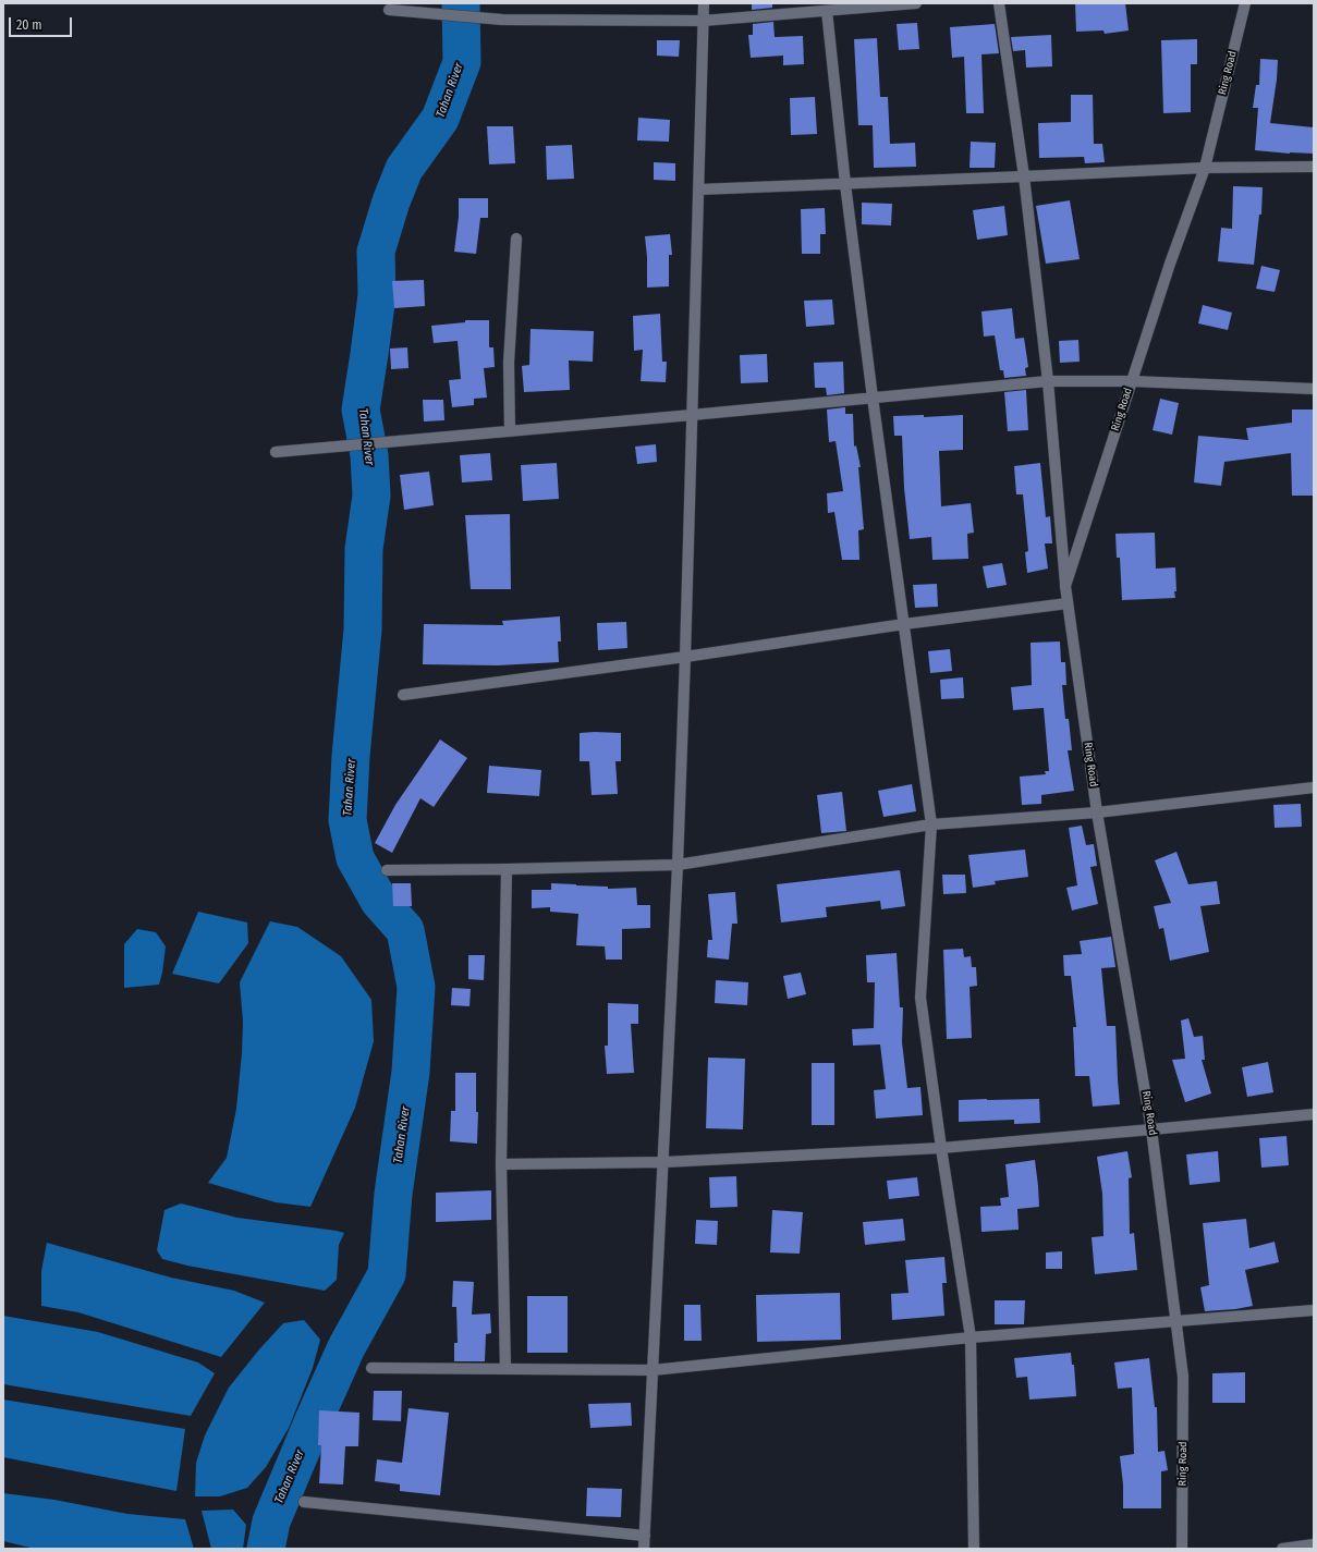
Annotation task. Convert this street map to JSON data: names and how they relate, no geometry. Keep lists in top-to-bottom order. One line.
{"streets":{"street":["Ring Road"]},"water":["Tahan River"],"scale_bar":"20 m"}
